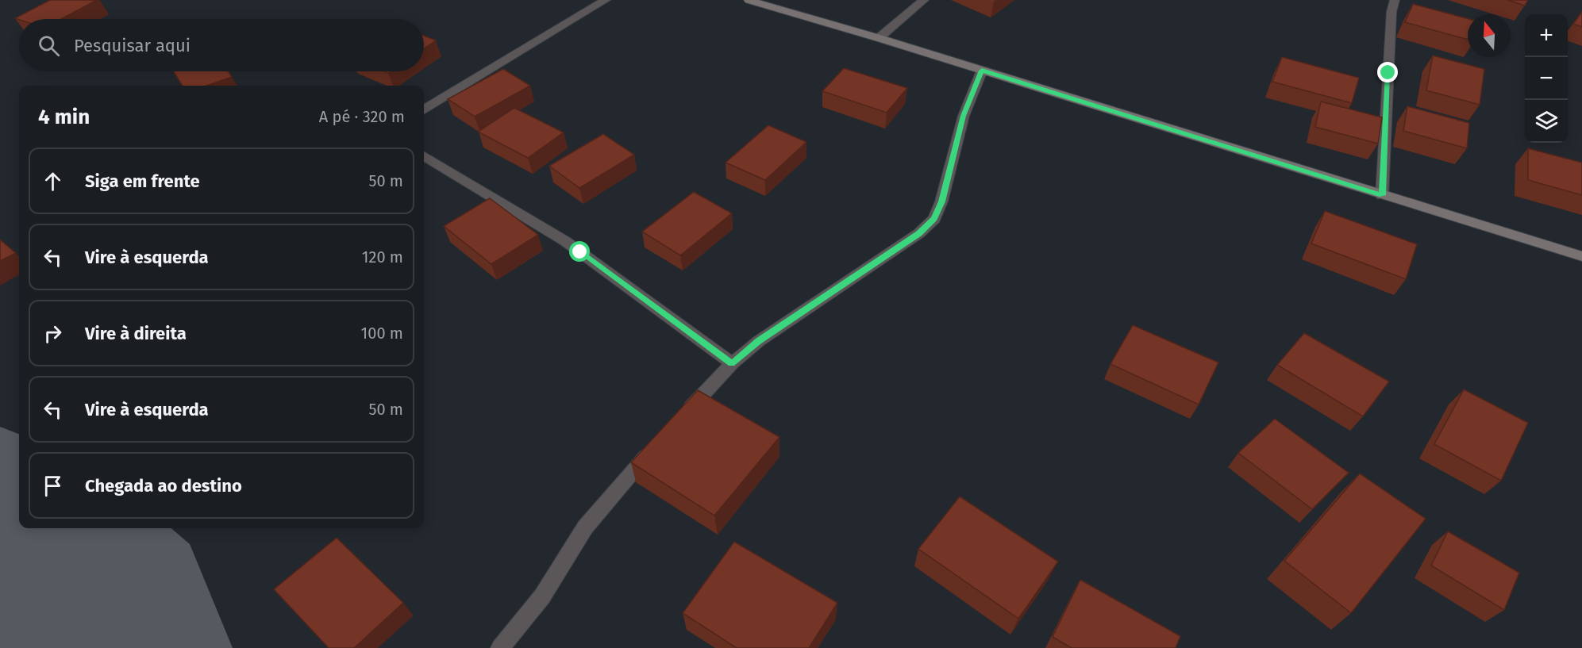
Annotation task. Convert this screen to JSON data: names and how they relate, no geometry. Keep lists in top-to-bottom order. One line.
{"north":"top","page":{"map_buttons":["+","−"],"search":"Pesquisar aqui","heading":["4 min","A pé · 320 m"],"list":[["Siga em frente","50 m"],["Vire à esquerda","120 m"],["Vire à direita","100 m"],["Vire à esquerda","50 m"],"Chegada ao destino"]}}
